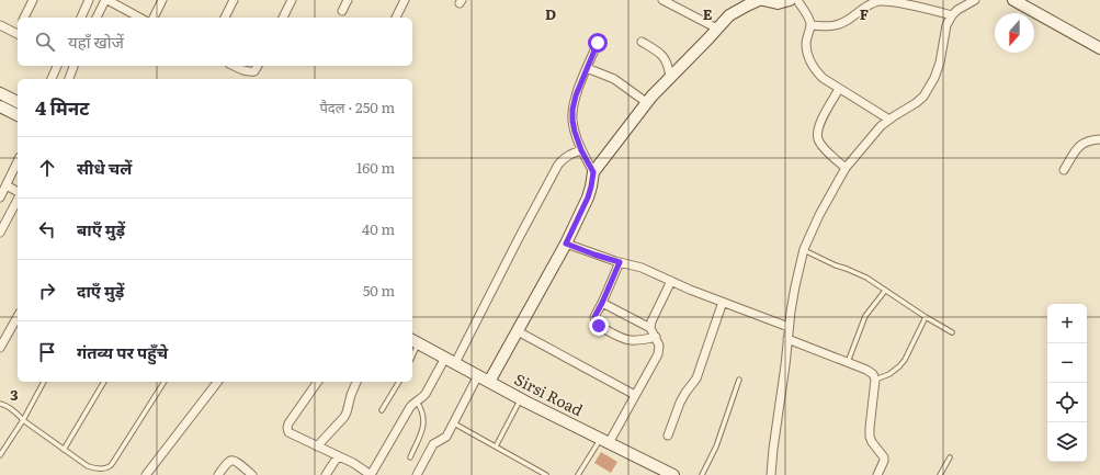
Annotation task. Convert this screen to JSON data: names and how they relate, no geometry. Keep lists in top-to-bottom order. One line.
{"streets":{"street":["Sirsi Road"]},"north":"bottom","page":{"search":"यहाँ खोजें","heading":["4 मिनट","पैदल · 250 m"],"list":[["सीधे चलें","160 m"],["बाएँ मुड़ें","40 m"],["दाएँ मुड़ें","50 m"],"गंतव्य पर पहुँचे"],"map_buttons":["+","−"]},"grid":{"columns":["D","E","F"],"rows":["3"]}}
